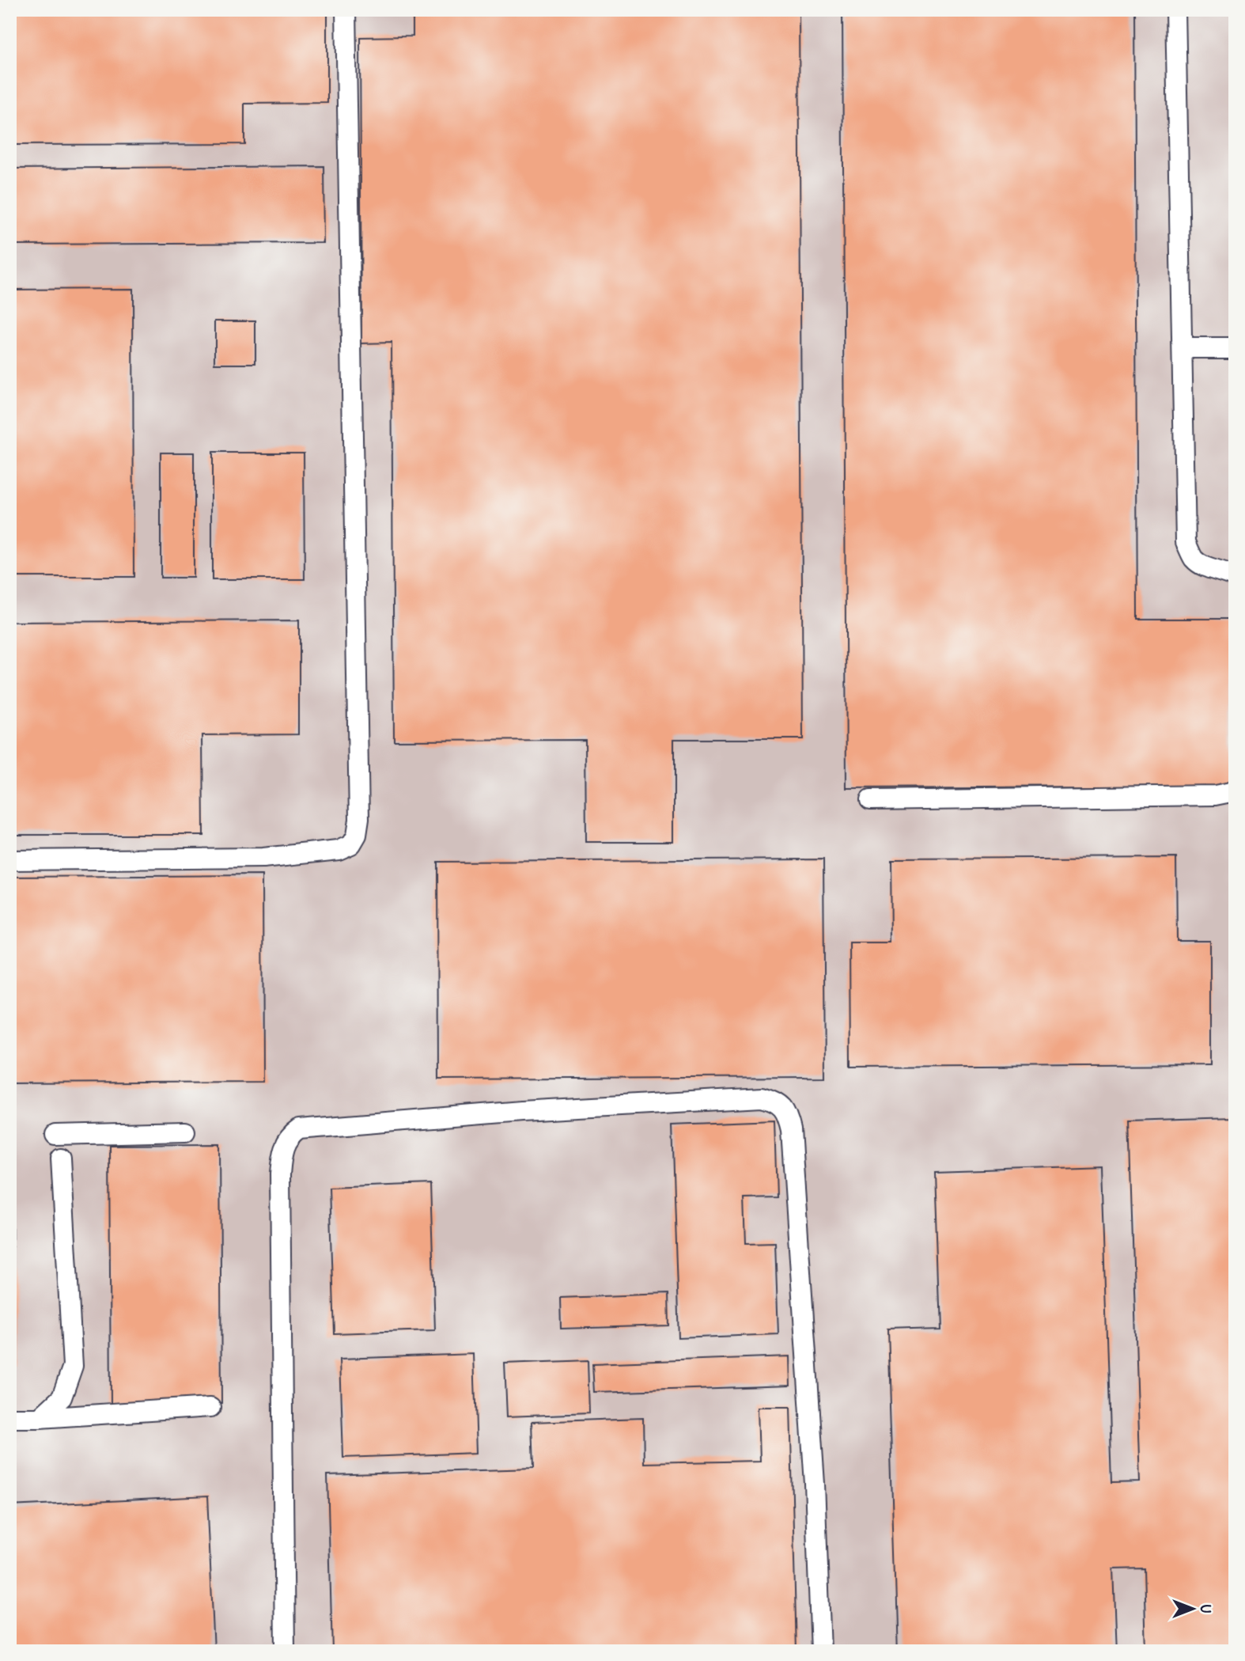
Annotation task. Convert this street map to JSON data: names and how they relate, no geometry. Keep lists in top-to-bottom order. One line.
{"north":"right"}
